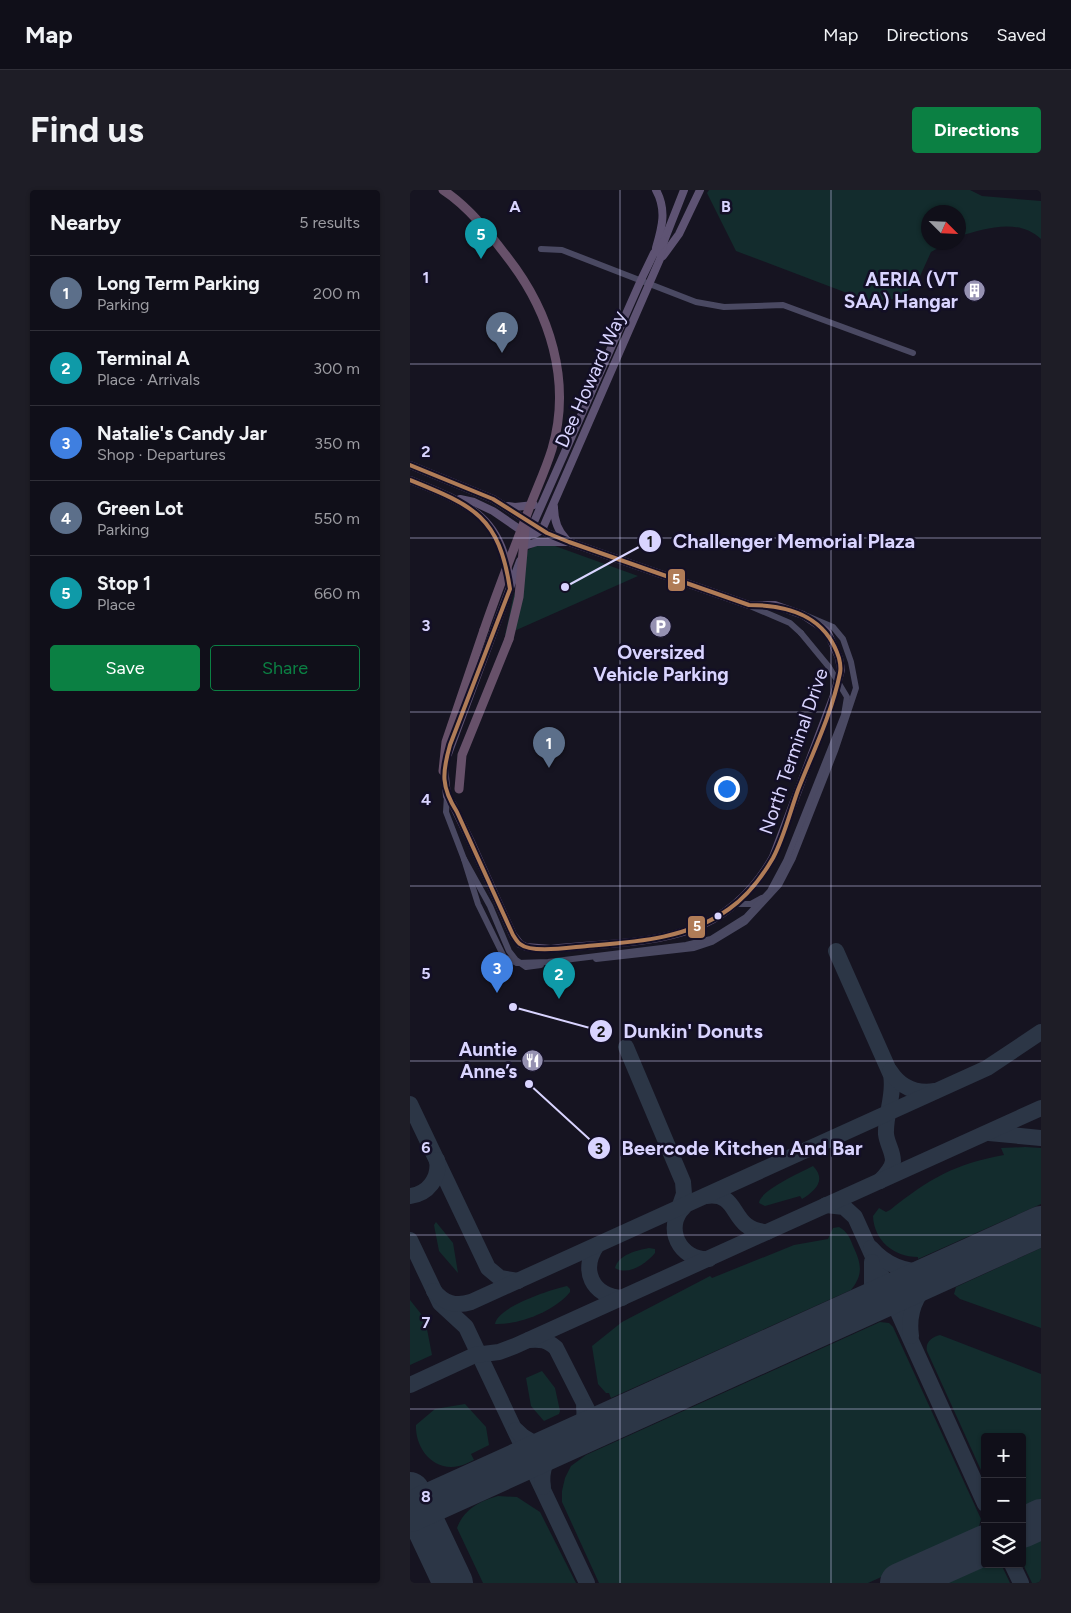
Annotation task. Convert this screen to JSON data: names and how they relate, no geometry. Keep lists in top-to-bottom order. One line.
{"streets":{"main road":["Dee Howard Way","North Terminal Drive"]},"crossings":[["Dee Howard Way","North Terminal Drive"]],"places":{"building":["AERIA (VT SAA) Hangar"],"other":["Challenger Memorial Plaza","Dunkin' Donuts","Beercode Kitchen And Bar"],"parking":["Oversized Vehicle Parking"],"restaurant":["Auntie Anne’s"]},"lines":["transit line 5"],"north":"bottom right","page":{"header":"Map","nav":["Map","Directions","Saved"],"buttons":["Directions",["Save","Share"]],"title":"Find us","heading":["Nearby","5 results"],"pins":["5","4","1","3","2"],"list":[{"mark":"1","name":"Long Term Parking","note":"Parking","value":"200 m"},{"mark":"2","name":"Terminal A","note":"Place · Arrivals","value":"300 m"},{"mark":"3","name":"Natalie's Candy Jar","note":"Shop · Departures","value":"350 m"},{"mark":"4","name":"Green Lot","note":"Parking","value":"550 m"},{"mark":"5","name":"Stop 1","note":"Place","value":"660 m"}],"map_buttons":["+","−"]},"grid":{"columns":["A","B"],"rows":["1","2","3","4","5","6","7","8"]}}
